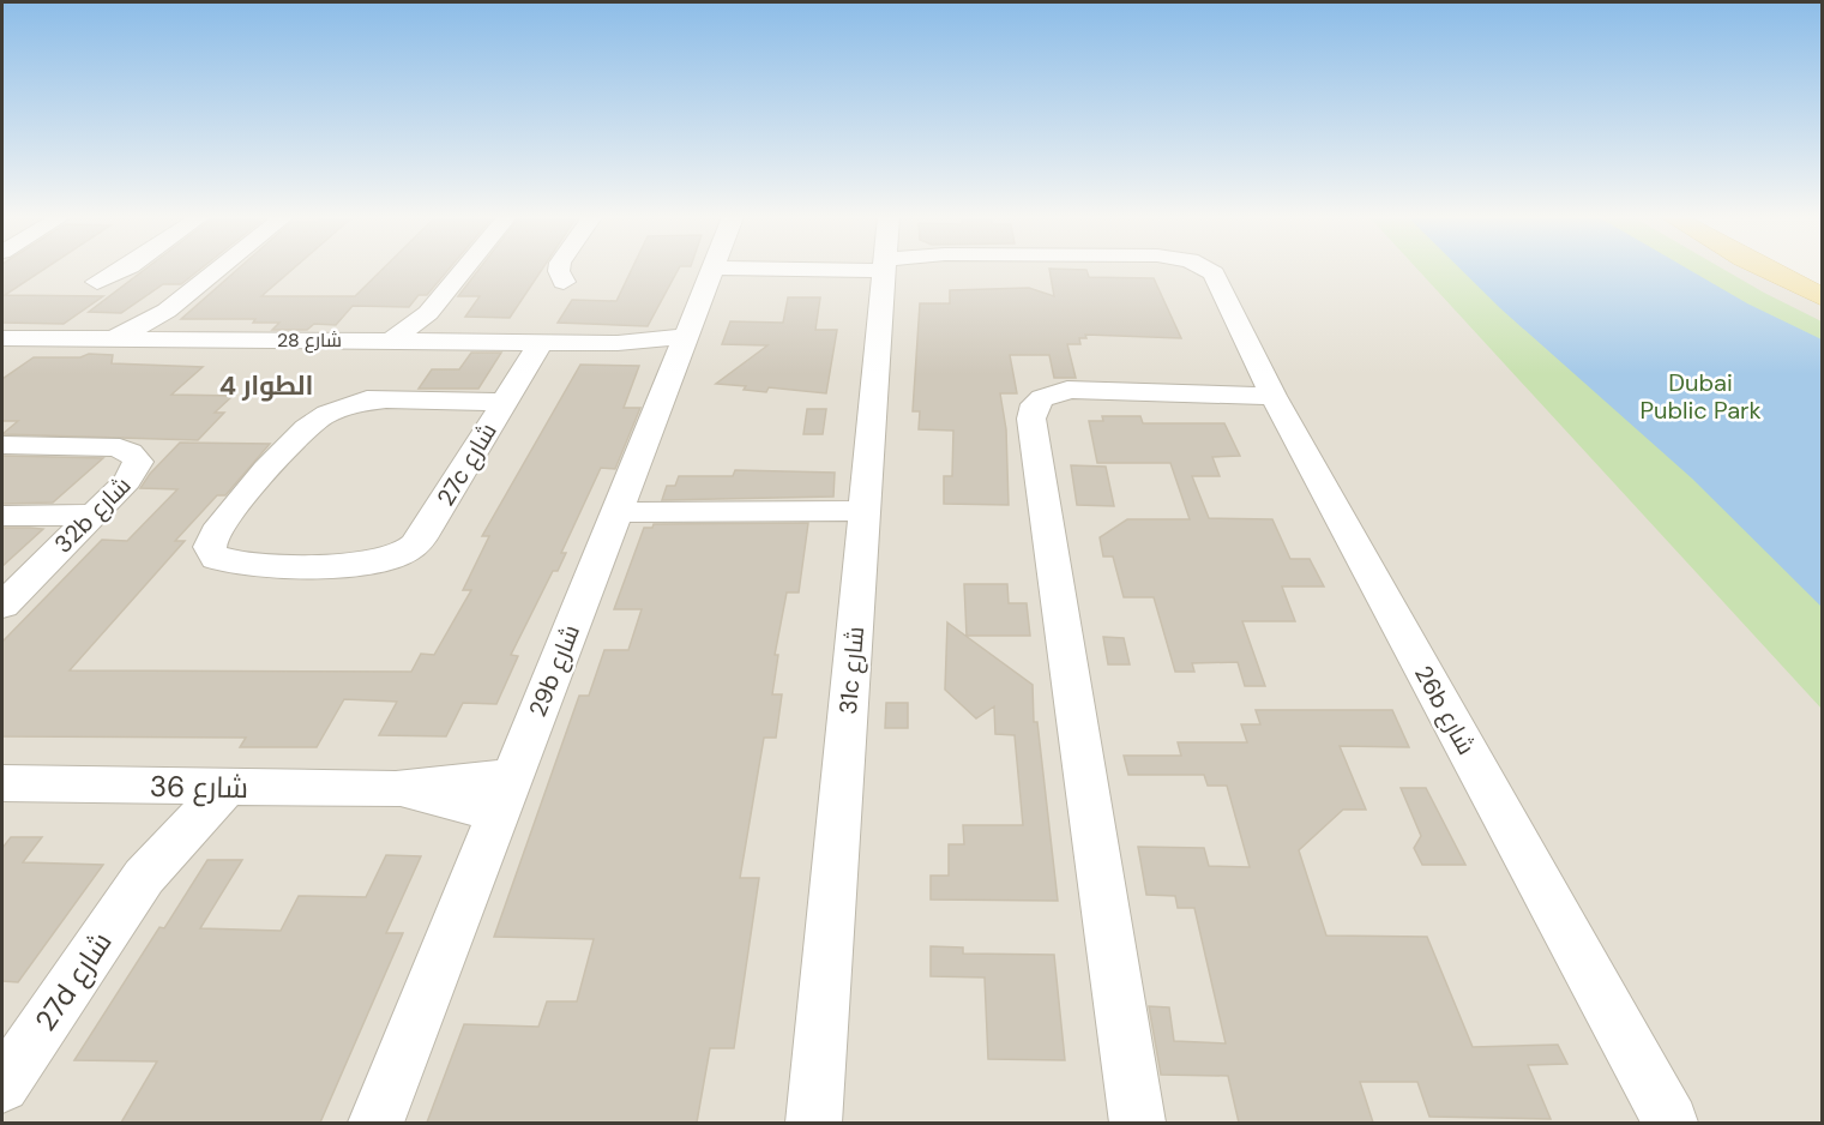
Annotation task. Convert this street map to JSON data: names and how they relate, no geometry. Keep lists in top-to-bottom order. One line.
{"streets":{"street":["شارع 28","27c شارع","32b شارع","29b شارع","31c شارع","26b شارع","شارع 36","27d شارع"]},"crossings":[["شارع 28","27c شارع"],["شارع 28","29b شارع"],["29b شارع","شارع 36"],["شارع 36","27d شارع"]],"districts":["الطوار 4"],"parks":["Dubai Public Park"]}
